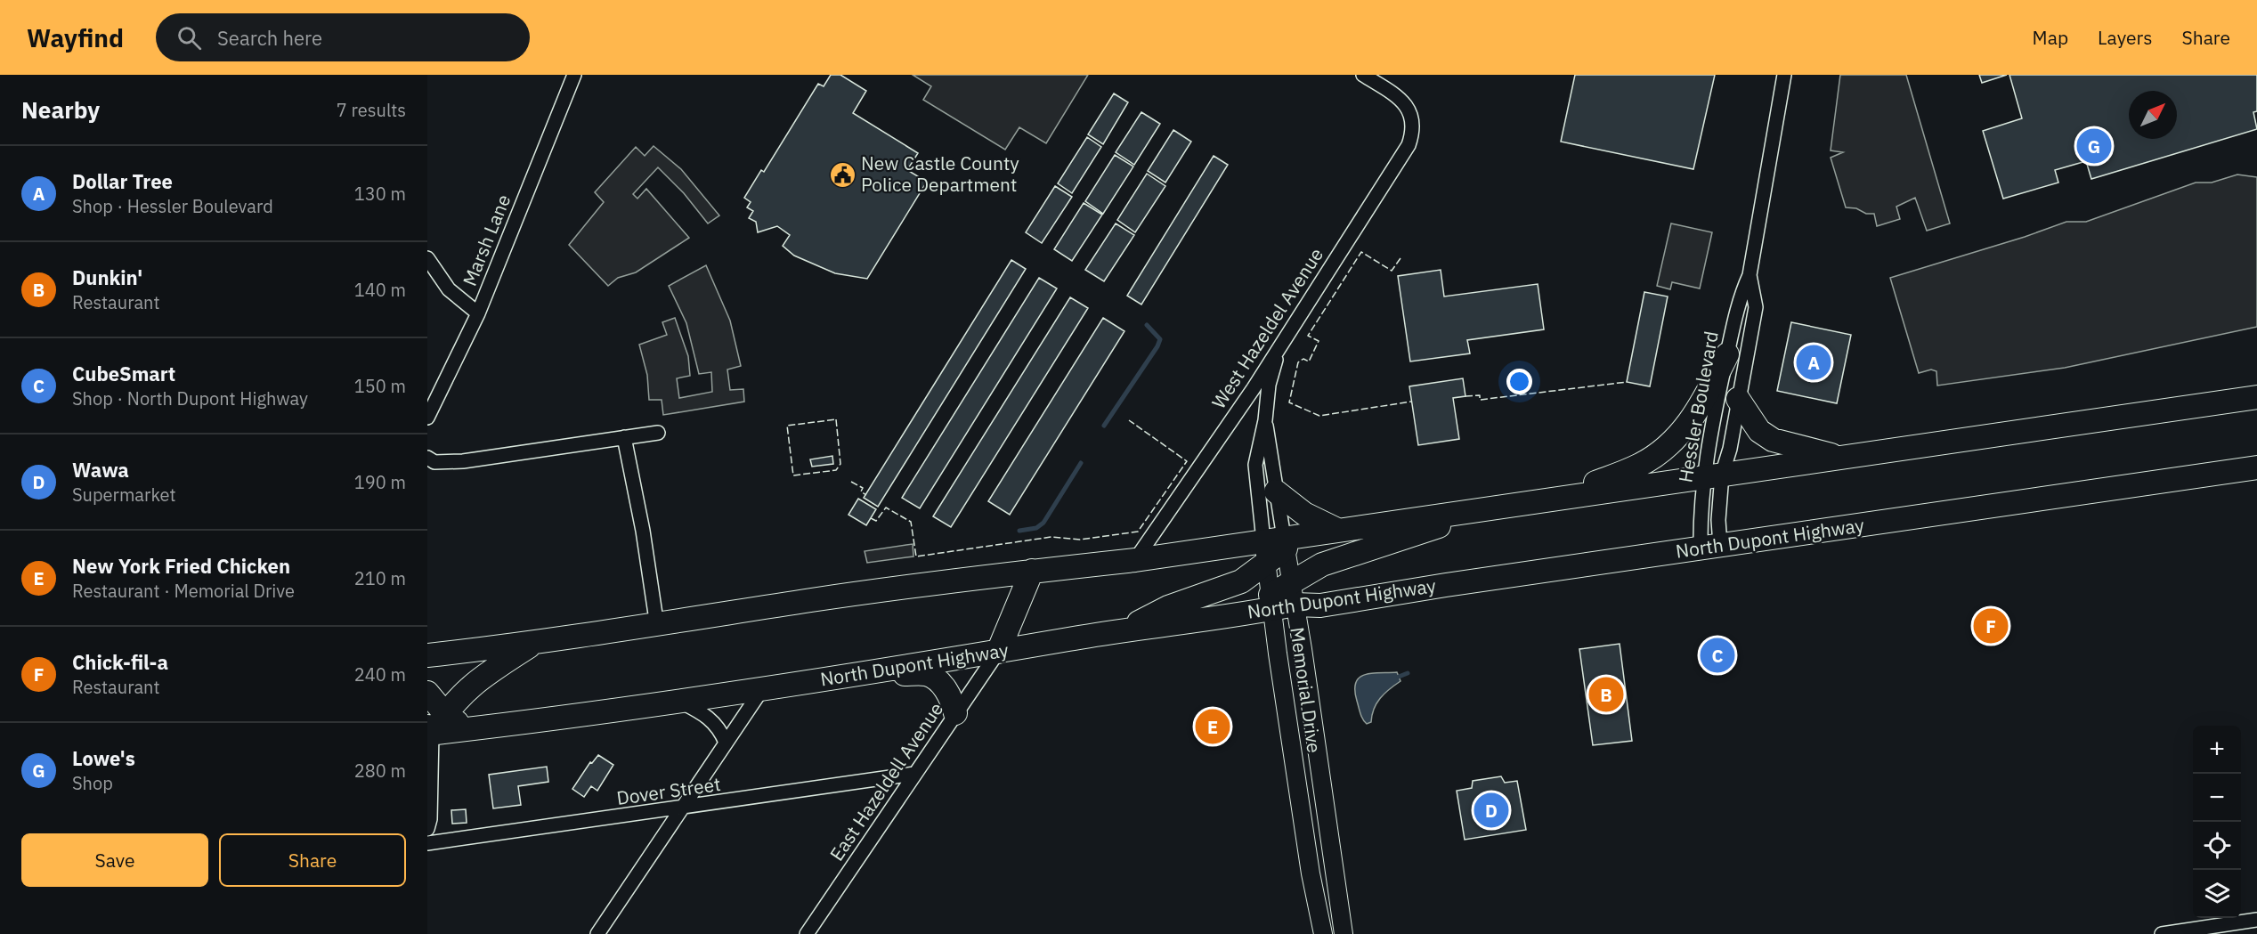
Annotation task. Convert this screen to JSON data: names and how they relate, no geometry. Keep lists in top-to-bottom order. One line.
{"streets":{"highway":["North Dupont Highway"],"street":["Marsh Lane","West Hazeldel Avenue","Hessler Boulevard","Memorial Drive","East Hazeldell Avenue","Dover Street"]},"crossings":[["West Hazeldel Avenue","Memorial Drive"],["Hessler Boulevard","North Dupont Highway"],["North Dupont Highway","Memorial Drive"],["North Dupont Highway","East Hazeldell Avenue"],["East Hazeldell Avenue","Dover Street"]],"places":{"public building":["New Castle County Police Department"]},"north":"top right","page":{"header":"Wayfind","search":"Search here","nav":["Map","Layers","Share"],"heading":["Nearby","7 results"],"pins":["G","A","F","C","B","E","D"],"list":[{"mark":"A","name":"Dollar Tree","note":"Shop · Hessler Boulevard","value":"130 m"},{"mark":"B","name":"Dunkin'","note":"Restaurant","value":"140 m"},{"mark":"C","name":"CubeSmart","note":"Shop · North Dupont Highway","value":"150 m"},{"mark":"D","name":"Wawa","note":"Supermarket","value":"190 m"},{"mark":"E","name":"New York Fried Chicken","note":"Restaurant · Memorial Drive","value":"210 m"},{"mark":"F","name":"Chick-fil-a","note":"Restaurant","value":"240 m"},{"mark":"G","name":"Lowe's","note":"Shop","value":"280 m"}],"map_buttons":["+","−"],"buttons":["Save","Share"]}}
